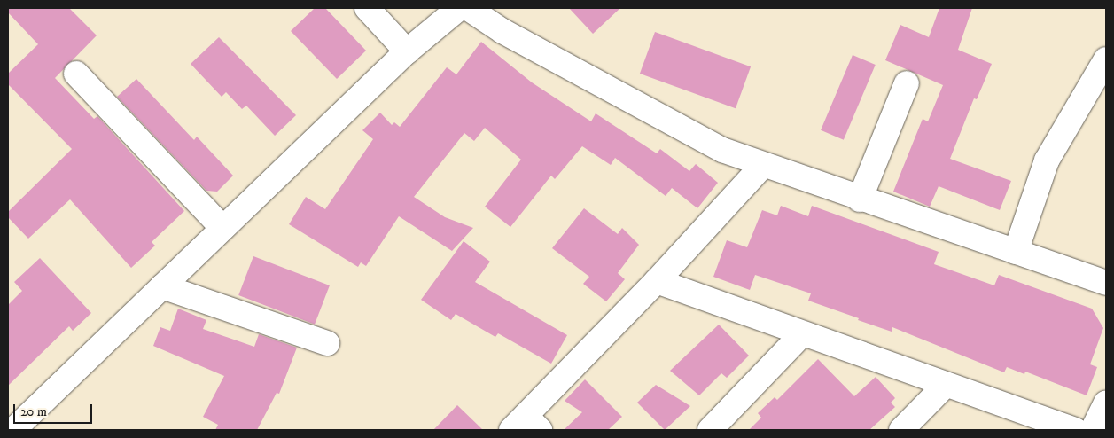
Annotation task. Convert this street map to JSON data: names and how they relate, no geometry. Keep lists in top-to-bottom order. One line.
{"scale_bar":"20 m"}
